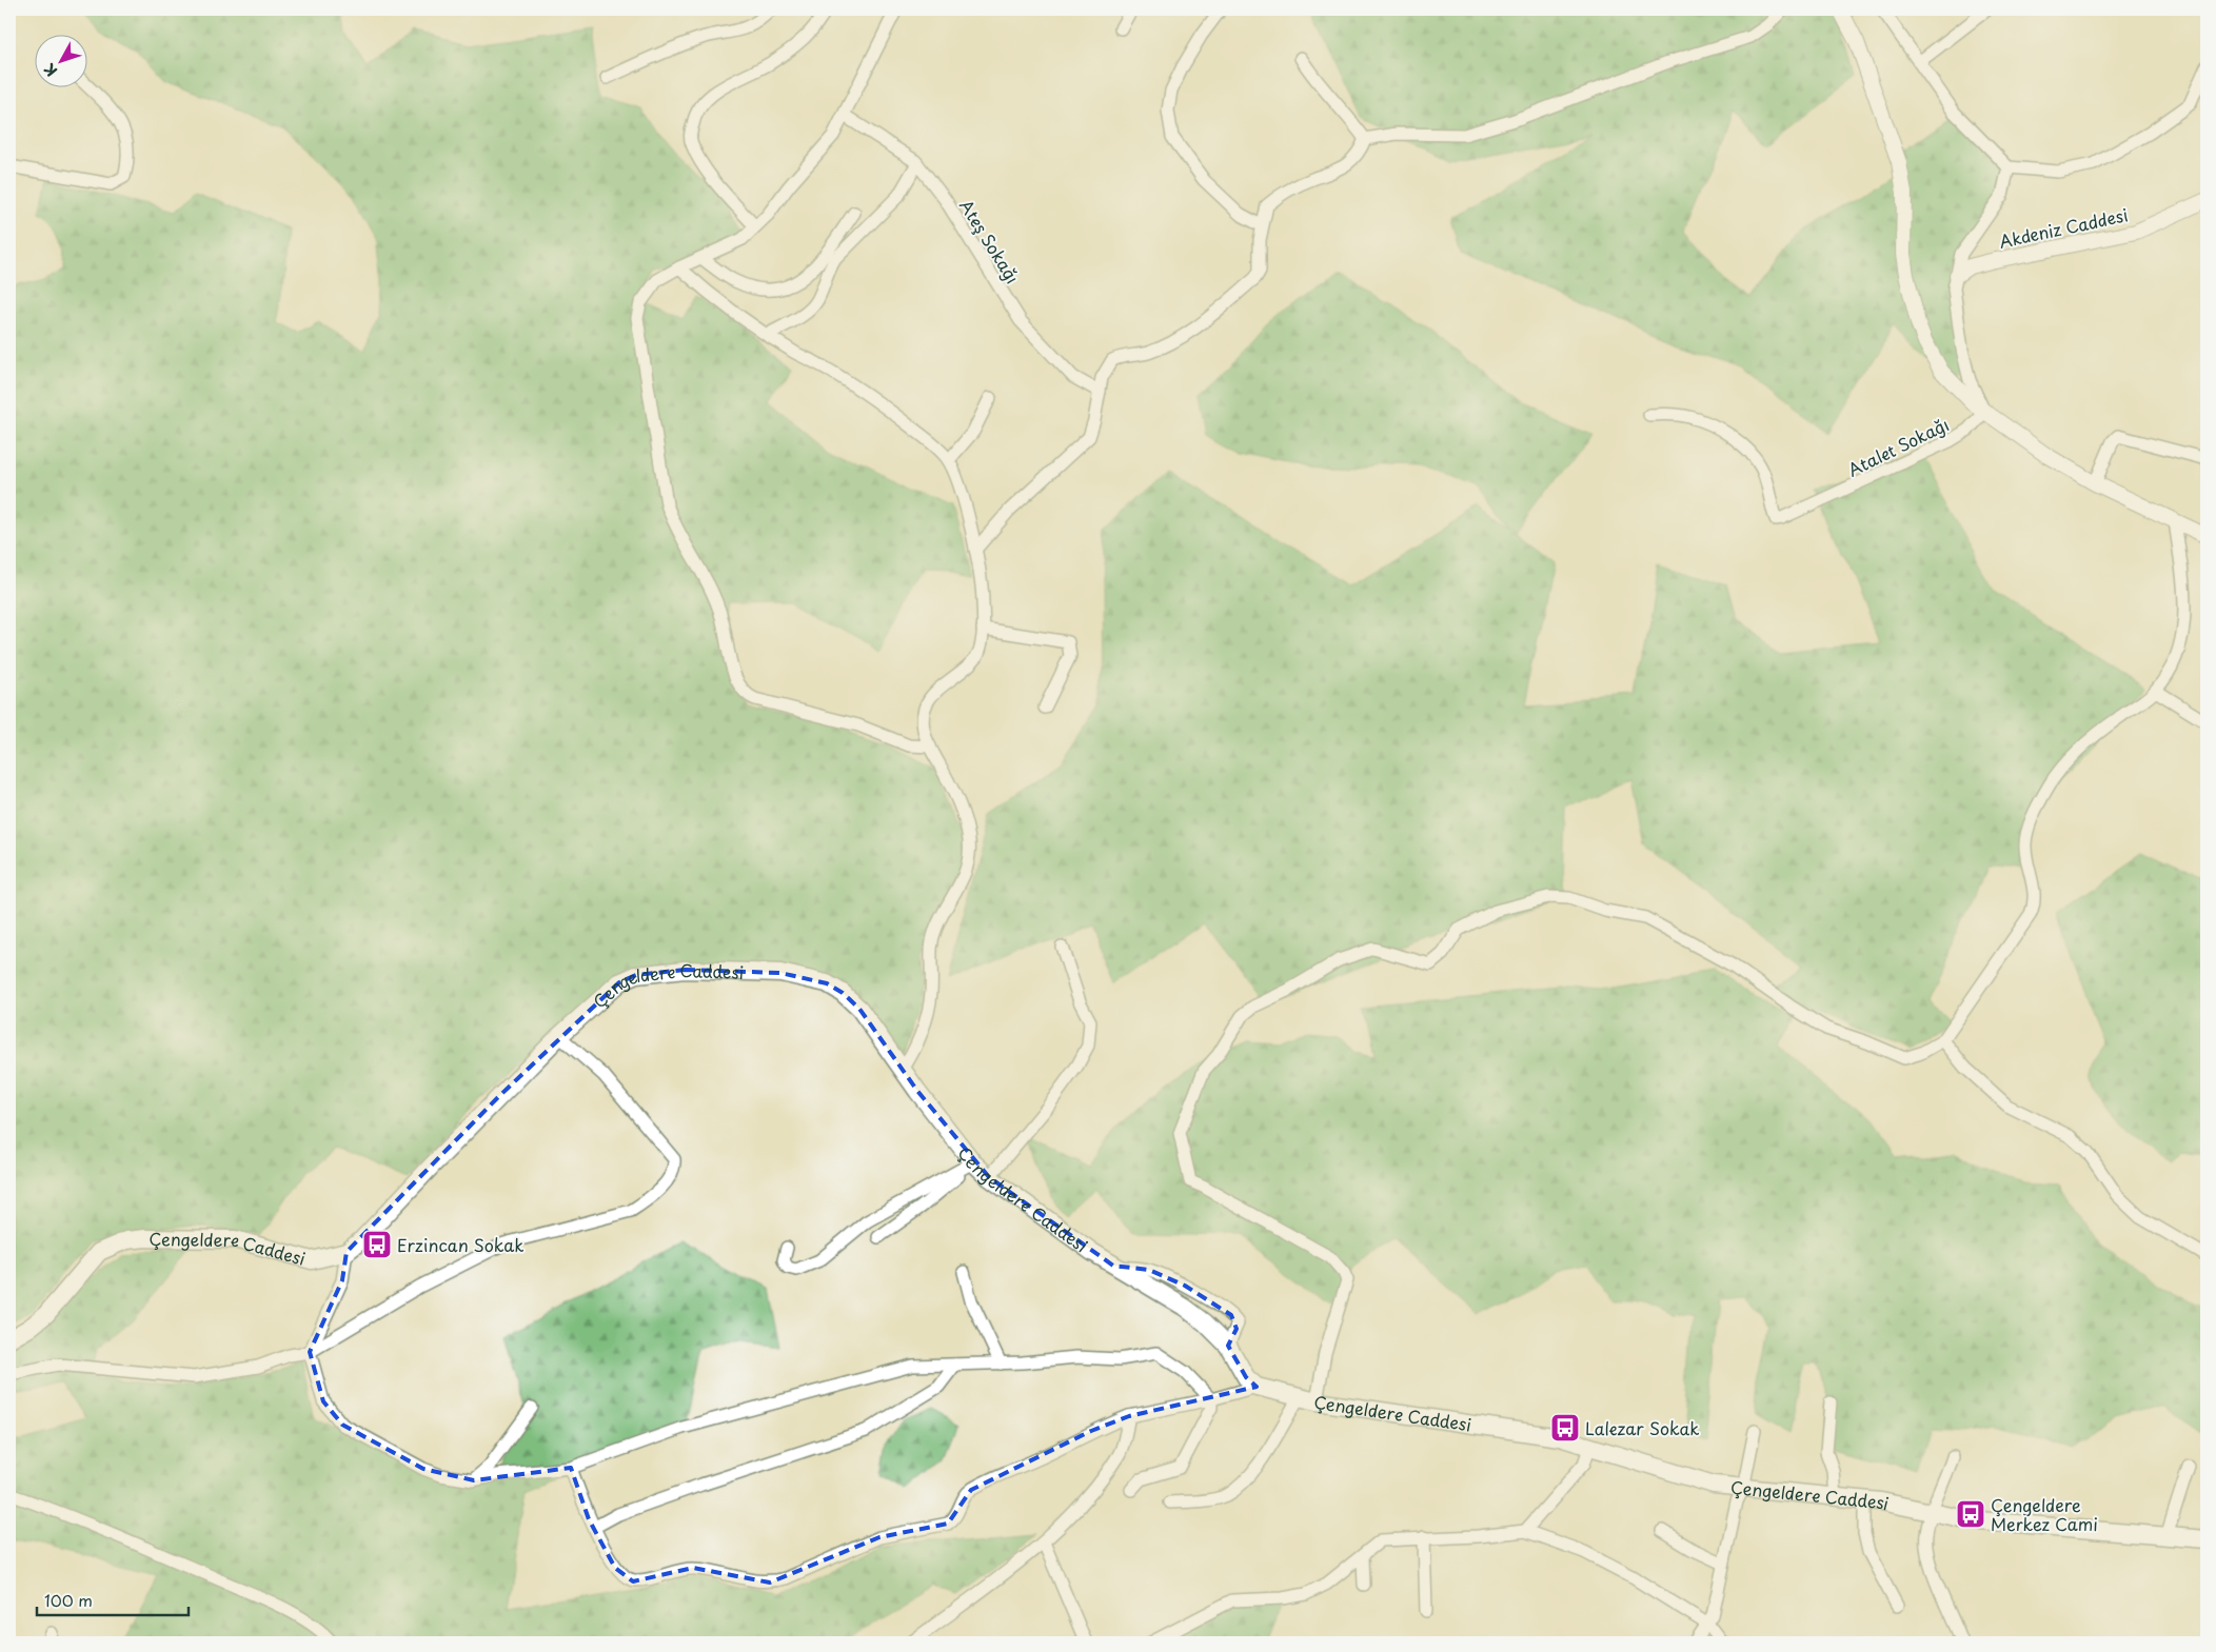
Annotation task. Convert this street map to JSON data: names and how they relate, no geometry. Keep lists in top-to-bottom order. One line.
{"streets":{"main road":["Çengeldere Caddesi"],"street":["Akdeniz Caddesi","Ateş Sokağı","Atalet Sokağı"]},"places":{"bus stop":["Erzincan Sokak","Lalezar Sokak","Çengeldere Merkez Cami"]},"scale_bar":"100 m","north":"bottom left"}
